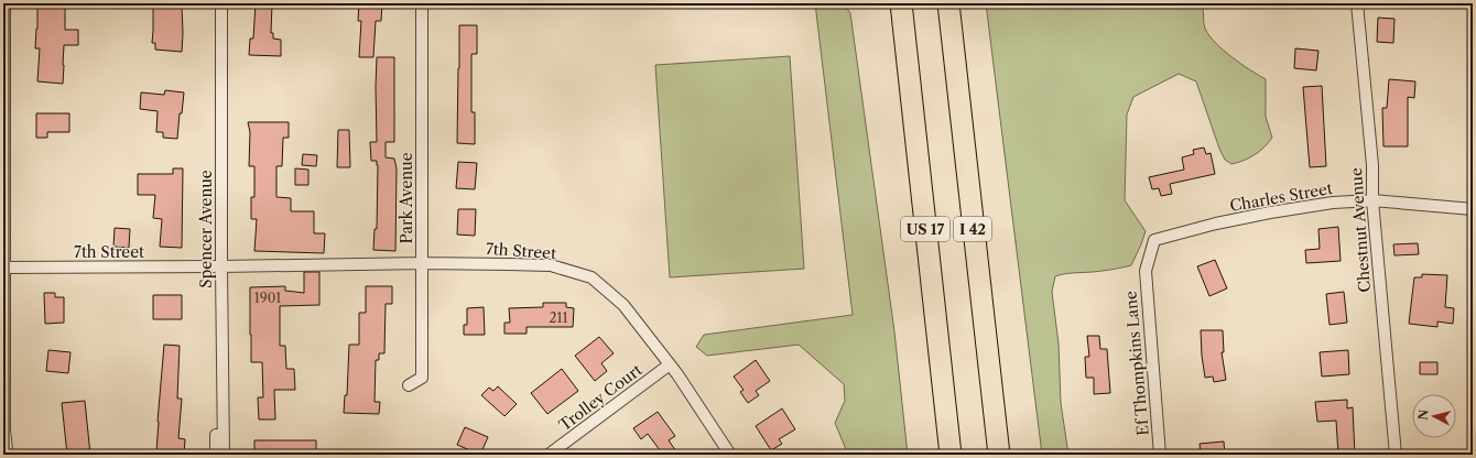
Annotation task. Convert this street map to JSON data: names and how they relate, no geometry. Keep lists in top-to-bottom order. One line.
{"streets":{"highway":["US 17","I 42"],"street":["Charles Street","Park Avenue","Spencer Avenue","Chestnut Avenue","7th Street","Ef Thompkins Lane","Trolley Court"]},"crossings":[["Charles Street","Chestnut Avenue"],["Charles Street","Ef Thompkins Lane"],["Park Avenue","7th Street"],["Spencer Avenue","7th Street"],["7th Street","Trolley Court"]],"house_numbers":["1901","211"],"north":"left"}
